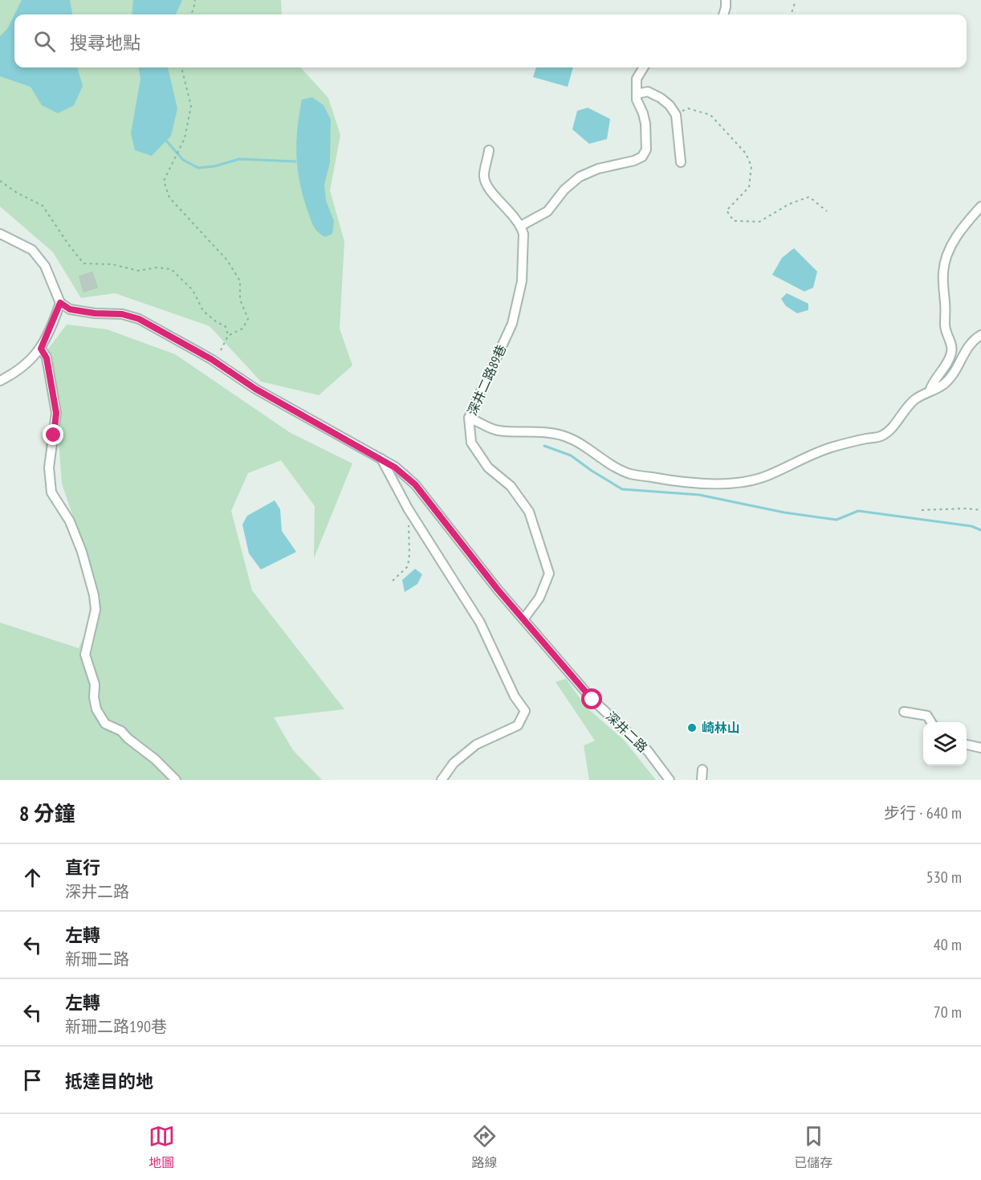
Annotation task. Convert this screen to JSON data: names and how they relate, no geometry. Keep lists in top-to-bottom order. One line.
{"streets":{"street":["深井二路89巷","深井二路"]},"crossings":[["深井二路89巷","深井二路"]],"places":["崎林山"],"page":{"search":"搜尋地點","heading":["8 分鐘","步行 · 640 m"],"list":[["直行","深井二路","530 m"],["左轉","新珊二路","40 m"],["左轉","新珊二路190巷","70 m"],"抵達目的地"],"nav":["地圖","路線","已儲存"]}}
